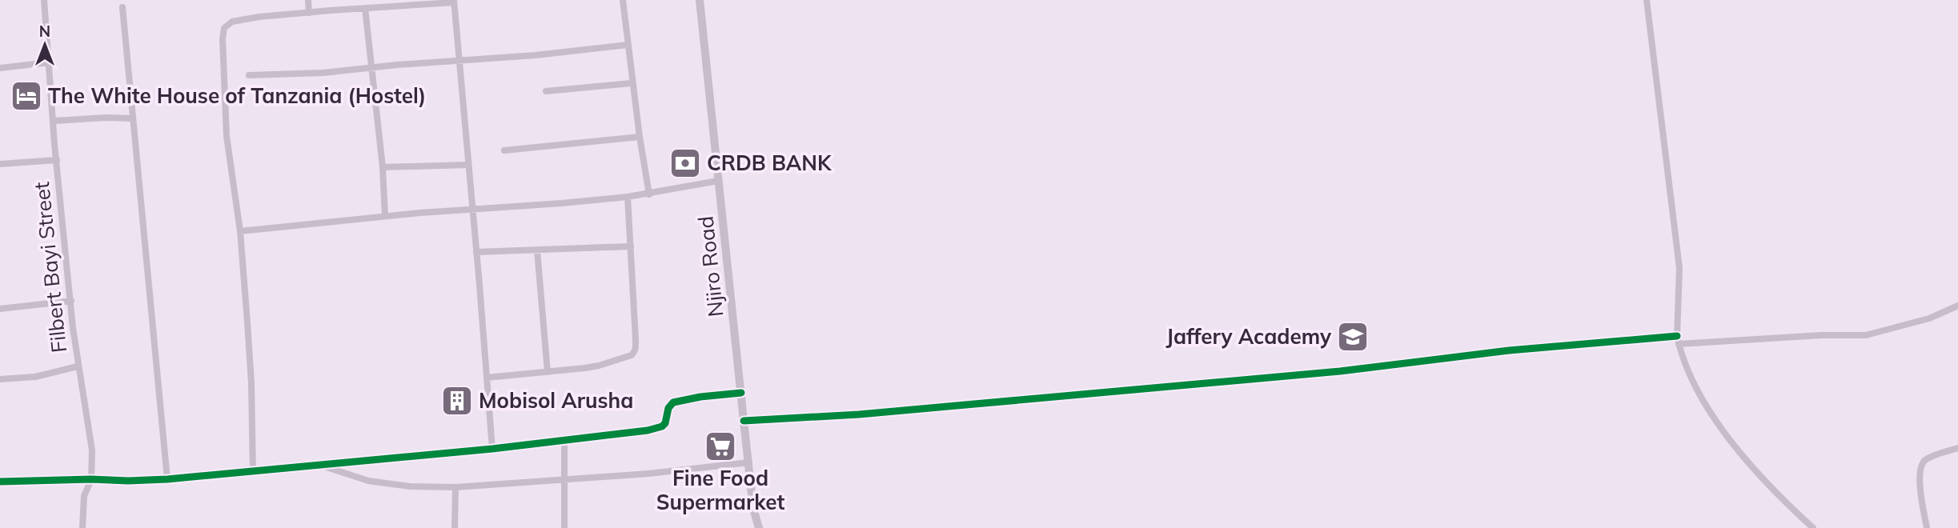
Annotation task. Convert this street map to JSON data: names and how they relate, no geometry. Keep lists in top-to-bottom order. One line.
{"streets":{"street":["Njiro Road","Filbert Bayi Street"]},"places":{"hotel":["The White House of Tanzania (Hostel)"],"bank":["CRDB BANK"],"school or university":["Jaffery Academy"],"building":["Mobisol Arusha"],"supermarket":["Fine Food Supermarket"]},"north":"top"}
